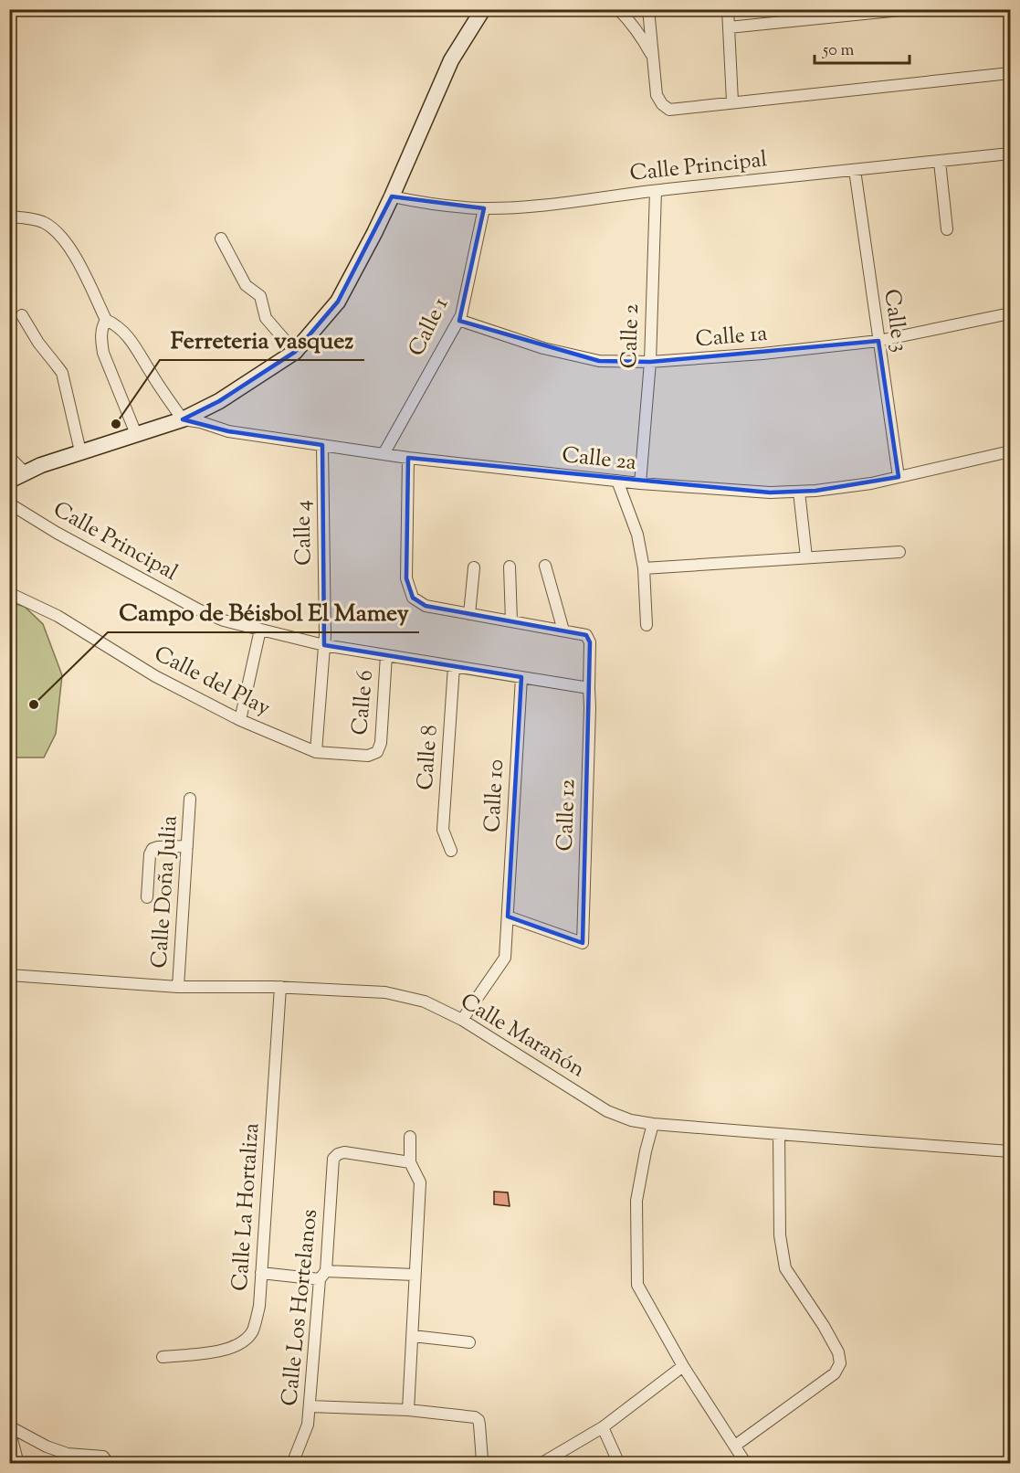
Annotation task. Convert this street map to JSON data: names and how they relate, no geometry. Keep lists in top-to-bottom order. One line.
{"streets":{"street":["Calle Principal","Calle 3","Calle 1","Calle 2","Calle 1a","Calle 2a","Calle 4","Calle del Play","Calle 6","Calle 8","Calle 10","Calle 12","Calle Doña Julia","Calle Marañón","Calle La Hortaliza","Calle Los Hortelanos"]},"crossings":[["Calle Principal","Calle 3"],["Calle Principal","Calle 1"],["Calle Principal","Calle 2"],["Calle Principal","Calle 4"],["Calle Principal","Calle 6"],["Calle Principal","Calle 8"],["Calle Principal","Calle 10"],["Calle Principal","Calle 12"],["Calle 3","Calle 1a"],["Calle 3","Calle 2a"],["Calle 1","Calle 1a"],["Calle 1","Calle 2a"],["Calle 2","Calle 1a"],["Calle 2","Calle 2a"],["Calle 2a","Calle 4"],["Calle 4","Calle del Play"],["Calle del Play","Calle 6"],["Calle 10","Calle 12"],["Calle 10","Calle Marañón"],["Calle Doña Julia","Calle Marañón"],["Calle Marañón","Calle La Hortaliza"]],"places":["Ferreteria vasquez","Campo de Béisbol El Mamey"],"scale_bar":"50 m"}
